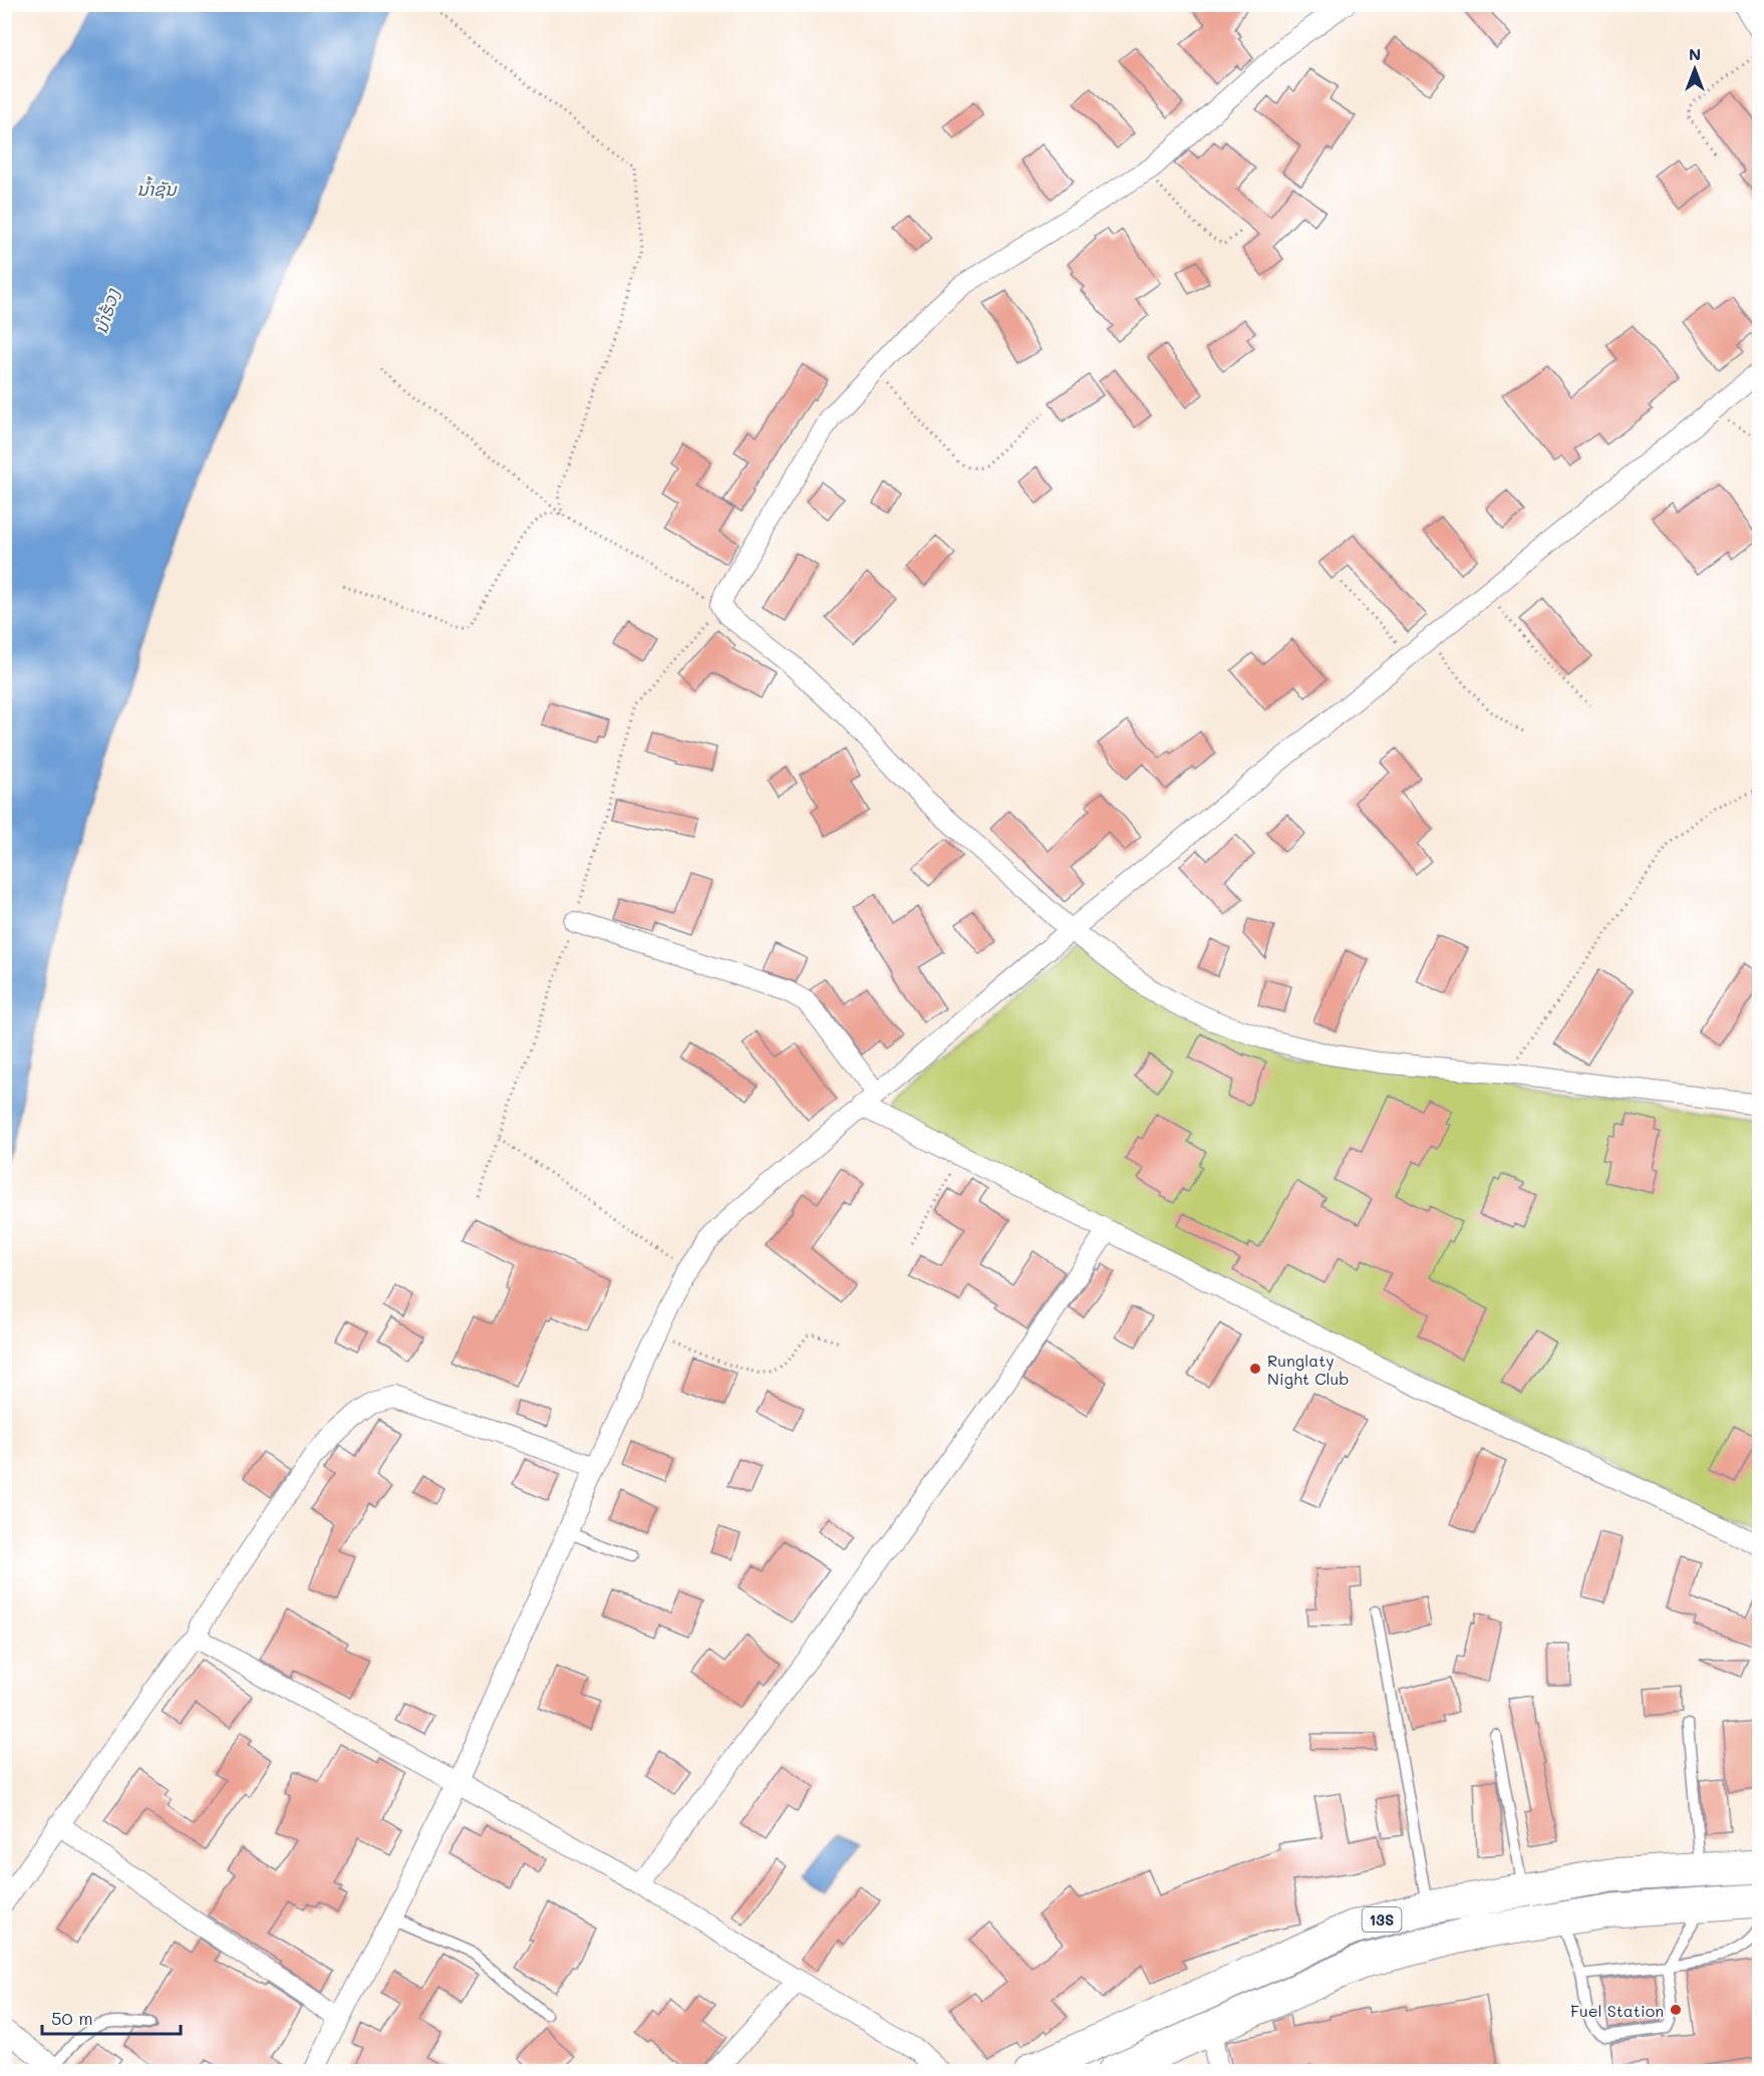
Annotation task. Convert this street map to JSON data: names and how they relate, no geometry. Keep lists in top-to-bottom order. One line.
{"streets":{"highway":["13S"]},"water":["ນ້ຳຊັນ","ນຳ້ຮວງ"],"places":["Runglaty Night Club","Fuel Station"],"scale_bar":"50 m","north":"top"}
